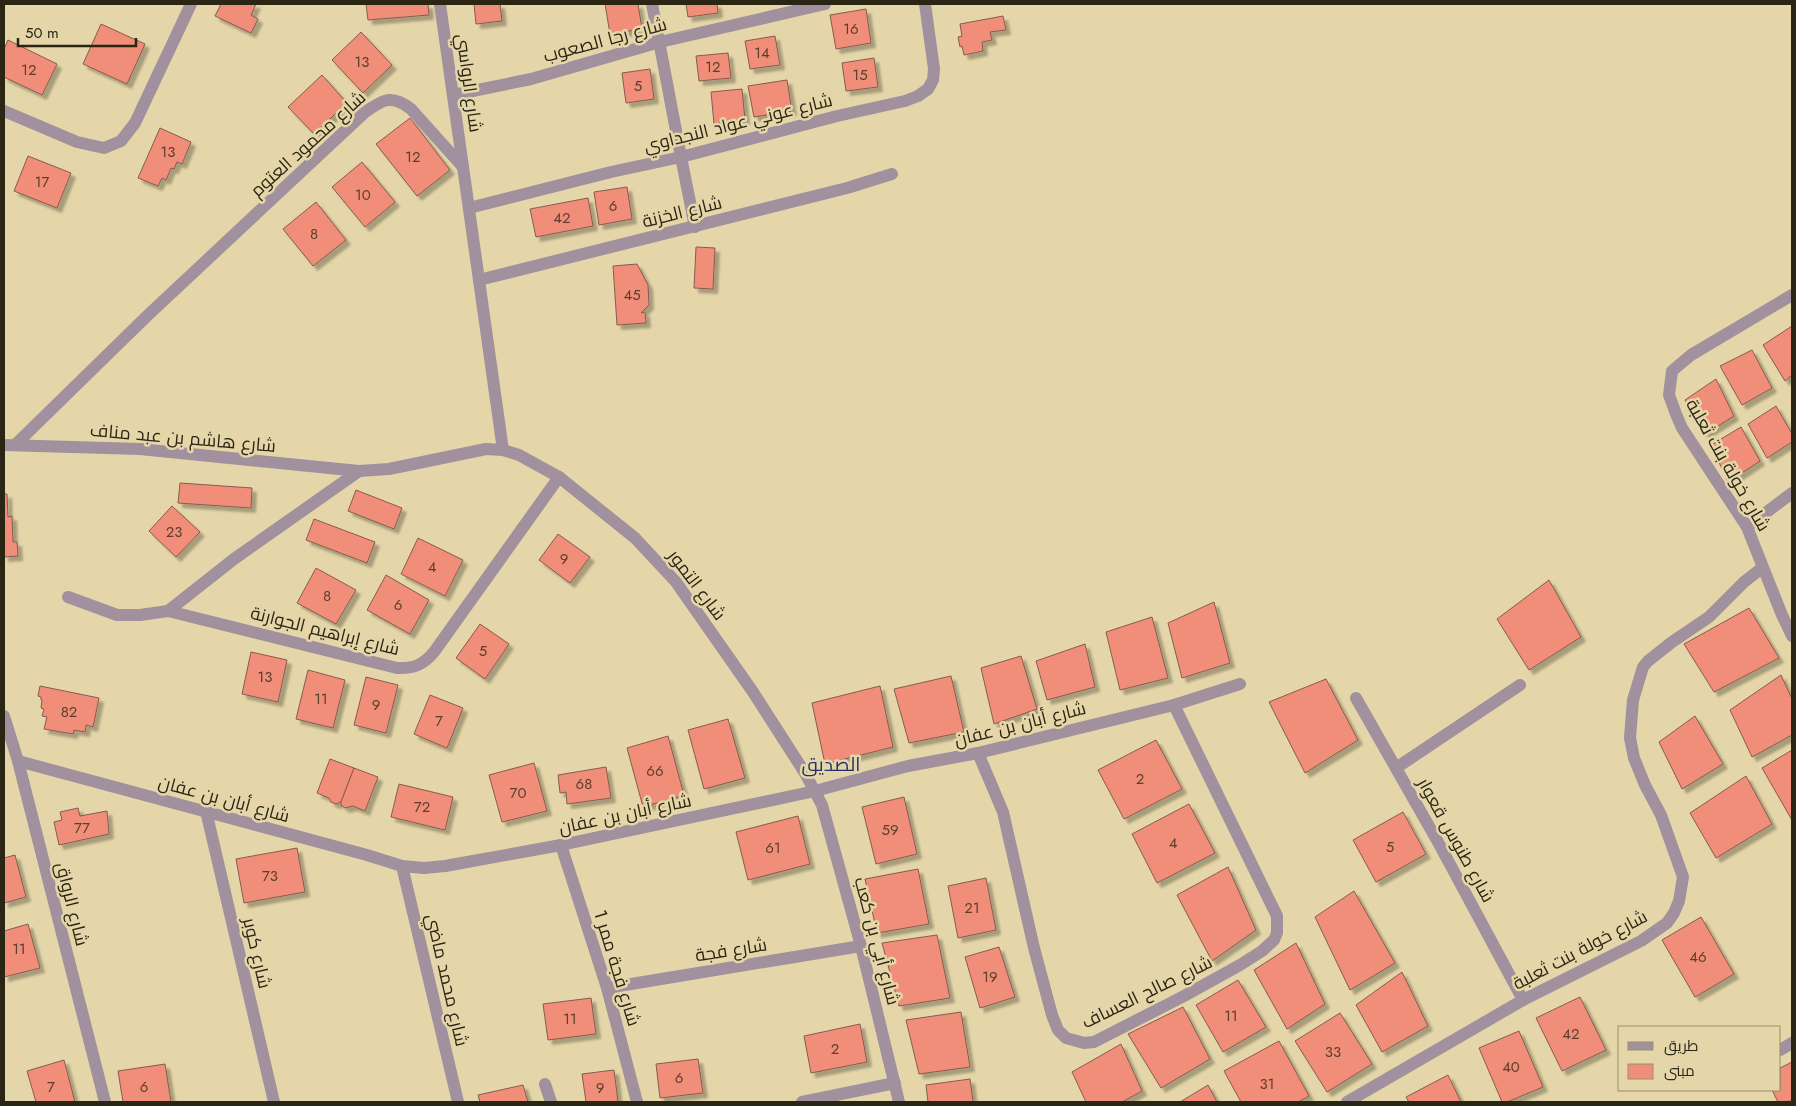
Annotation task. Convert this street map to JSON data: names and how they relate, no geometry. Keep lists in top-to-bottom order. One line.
{"streets":{"street":["شارع رجا الصعوب","شارع الرواسي","شارع عوني عواد النجداوي","شارع محمود العتوم","شارع الخزنة","شارع هاشم بن عبد مناف","شارع خولة بنت ثعلبة","شارع التمور","شارع إبراهيم الجوارنة","شارع أبان بن عفان","شارع طنوس قعوار","شارع الرواق","شارع أبي بن كعب","شارع فجة","شارع كوبر","شارع فجة ممر 1","شارع محمد ماضي","شارع صالح العساف"]},"crossings":[["شارع رجا الصعوب","شارع الرواسي"],["شارع الرواسي","شارع محمود العتوم"],["شارع محمود العتوم","شارع هاشم بن عبد مناف"],["شارع هاشم بن عبد مناف","شارع إبراهيم الجوارنة"],["شارع خولة بنت ثعلبة","شارع طنوس قعوار"],["شارع التمور","شارع إبراهيم الجوارنة"],["شارع التمور","شارع أبان بن عفان"],["شارع التمور","شارع أبي بن كعب"],["شارع أبان بن عفان","شارع الرواق"],["شارع أبان بن عفان","شارع أبي بن كعب"],["شارع أبان بن عفان","شارع كوبر"],["شارع أبان بن عفان","شارع فجة ممر 1"],["شارع أبان بن عفان","شارع محمد ماضي"],["شارع أبان بن عفان","شارع صالح العساف"],["شارع أبي بن كعب","شارع فجة"],["شارع فجة","شارع فجة ممر 1"]],"districts":["الصديق"],"house_numbers":["16","14","13","12","12","15","5","13","12","17","10","6","42","8","45","23","9","4","8","6","5","13","11","9","82","7","66","2","68","70","72","77","59","4","5","61","73","21","11","46","19","11","11","42","2","33","40","6","31","7","6","9"],"legend":["طريق","مبنى"],"scale_bar":"50 m"}
